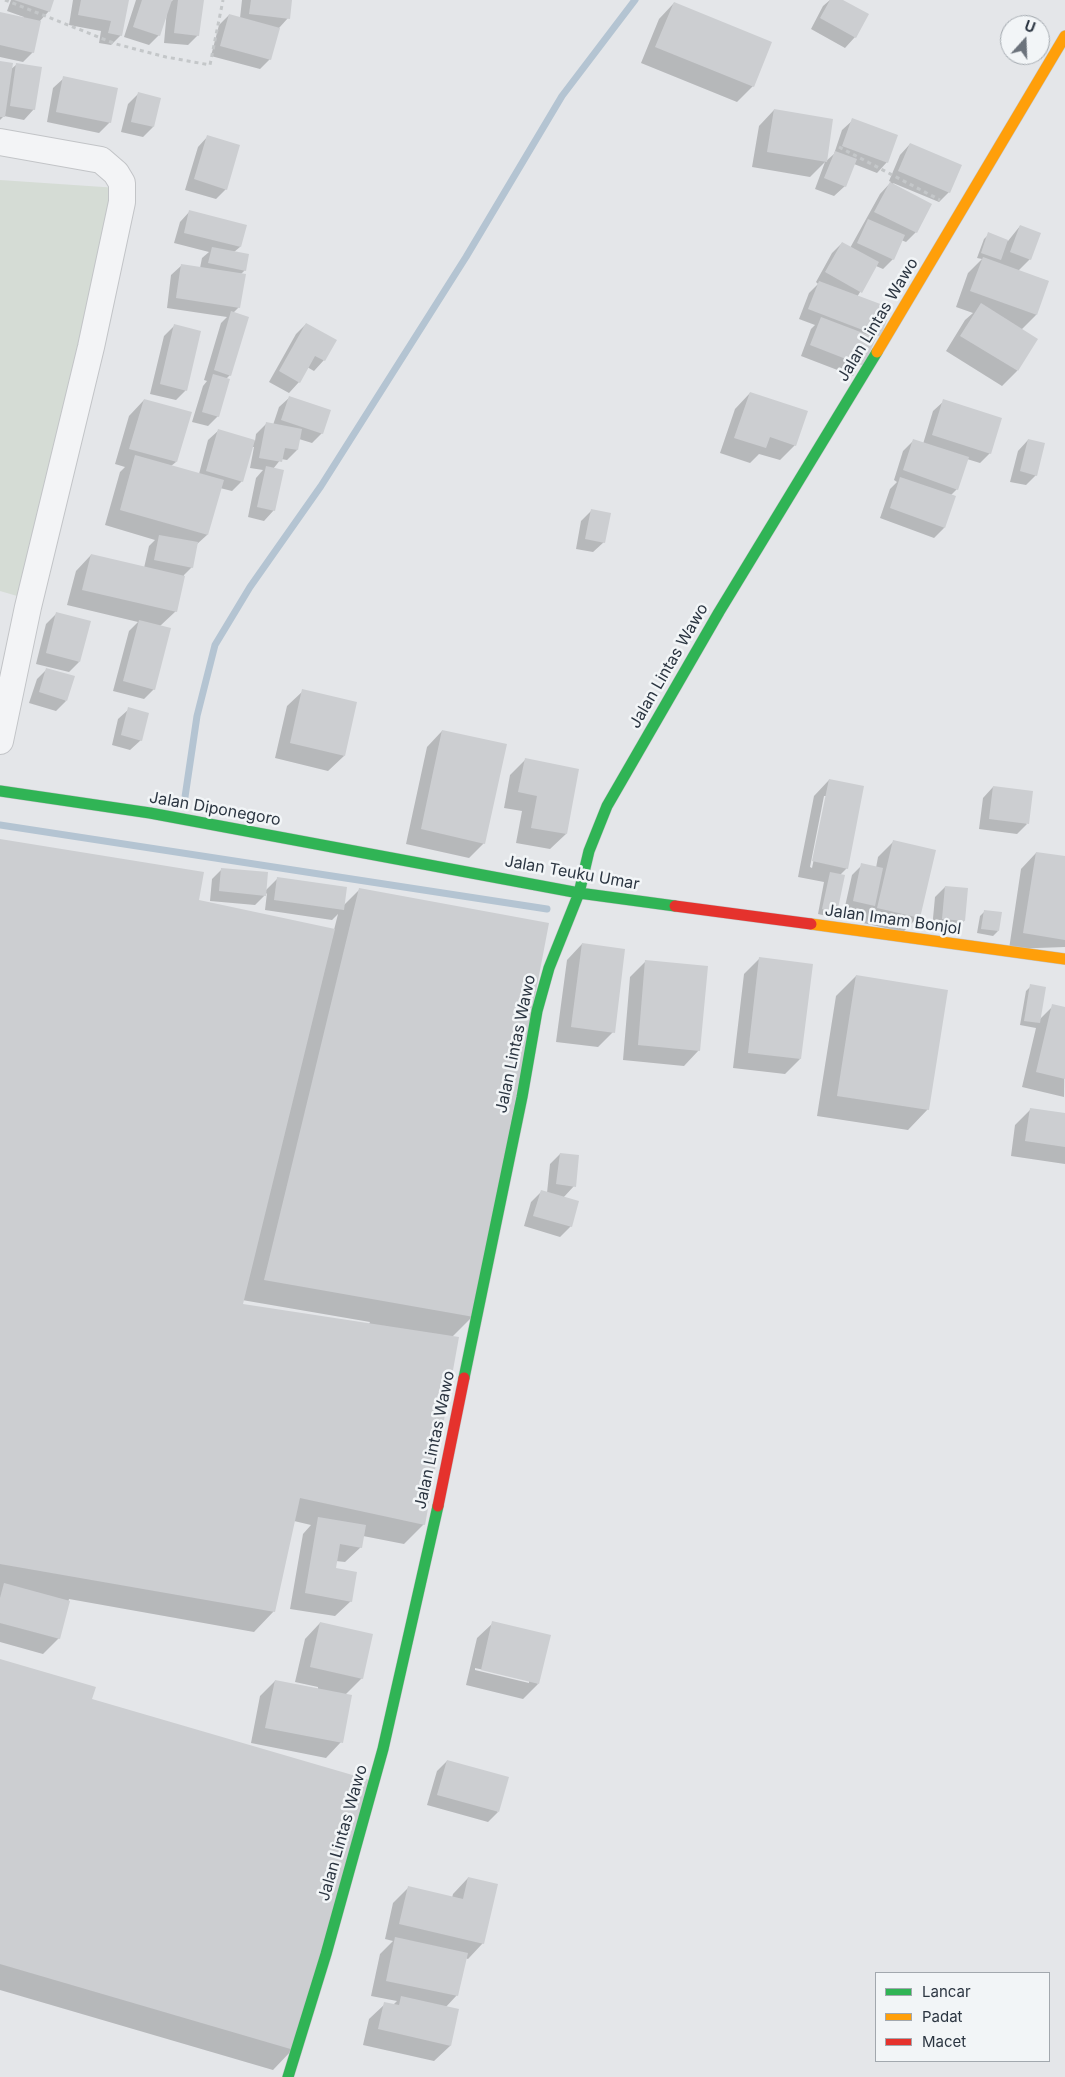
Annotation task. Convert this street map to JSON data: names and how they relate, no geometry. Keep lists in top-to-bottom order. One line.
{"streets":{"main road":["Jalan Lintas Wawo","Jalan Diponegoro","Jalan Teuku Umar","Jalan Imam Bonjol"]},"crossings":[["Jalan Lintas Wawo","Jalan Teuku Umar"],["Jalan Diponegoro","Jalan Teuku Umar"],["Jalan Teuku Umar","Jalan Imam Bonjol"]],"legend":["Lancar","Padat","Macet"],"north":"top"}
